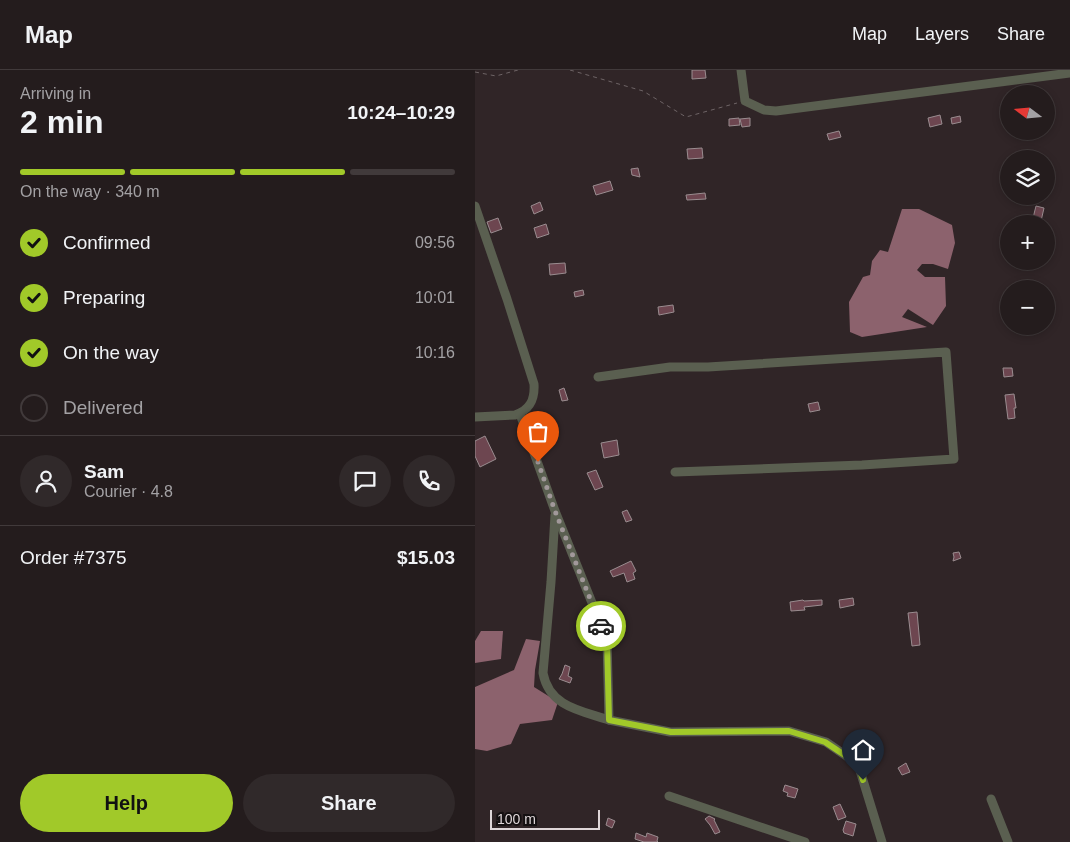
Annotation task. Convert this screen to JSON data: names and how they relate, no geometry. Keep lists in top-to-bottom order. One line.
{"scale_bar":"100 m","north":"left","page":{"header":"Map","nav":["Map","Layers","Share"],"heading":["2 min","Arriving in","10:24–10:29"],"panel":["Sam","Courier · 4.8","Order #7375","$15.03"],"map_buttons":["+","−"],"bar":"On the way · 340 m","list":[["Confirmed","09:56"],["Preparing","10:01"],["On the way","10:16"],"Delivered"],"buttons":["Help","Share"],"scale":"100 m"}}
